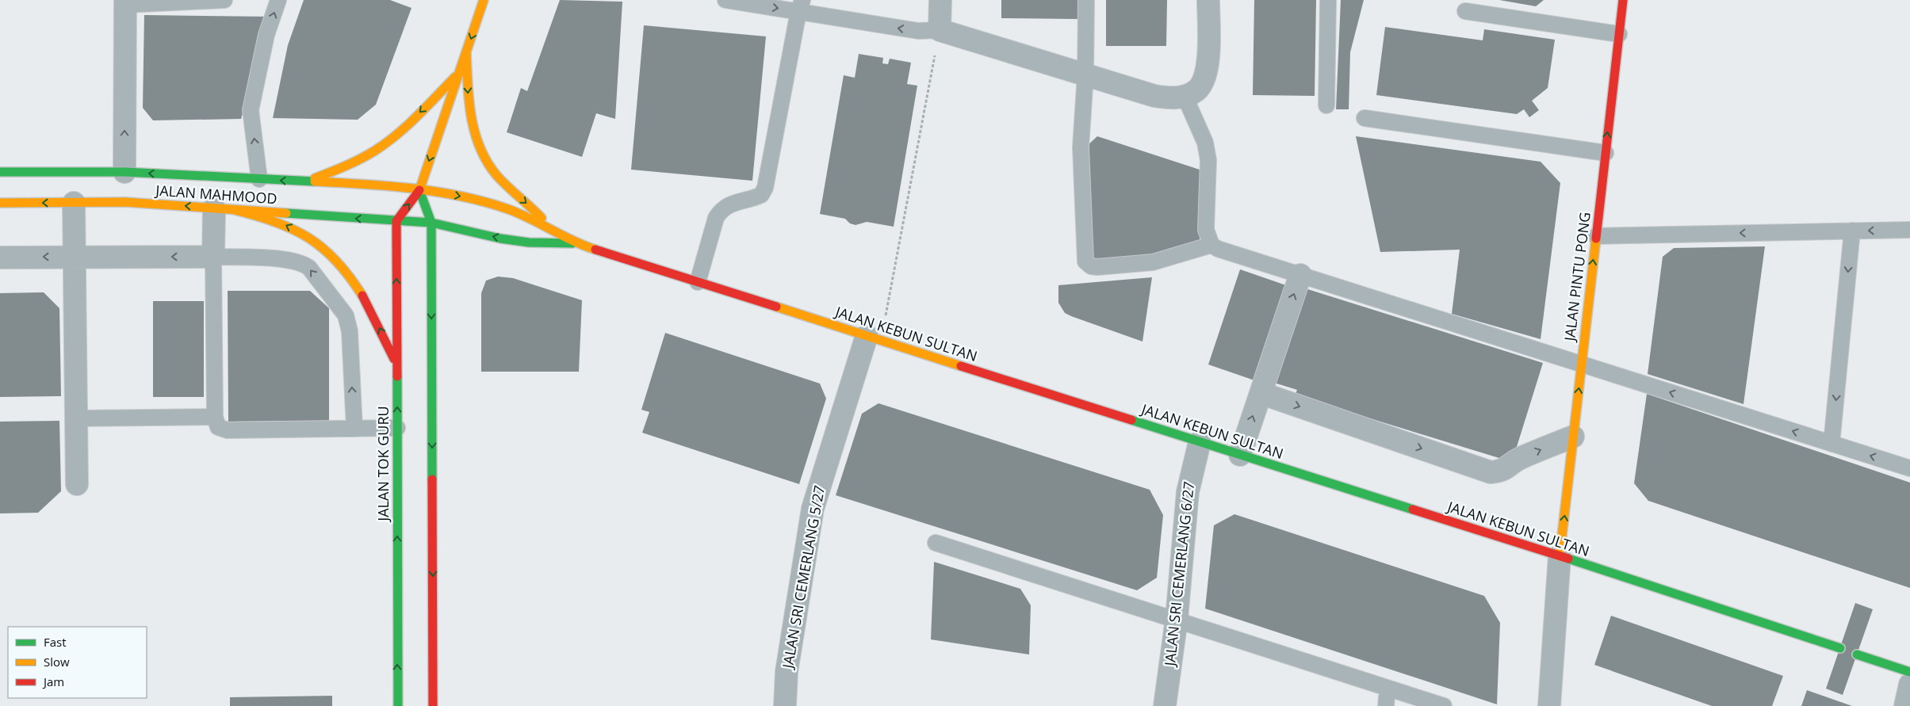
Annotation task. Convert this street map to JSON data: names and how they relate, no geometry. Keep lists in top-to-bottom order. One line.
{"streets":{"main road":["JALAN MAHMOOD","JALAN PINTU PONG","JALAN KEBUN SULTAN","JALAN TOK GURU"],"street":["JALAN SRI CEMERLANG 6/27","JALAN SRI CEMERLANG 5/27"]},"crossings":[["JALAN MAHMOOD","JALAN KEBUN SULTAN"],["JALAN MAHMOOD","JALAN TOK GURU"],["JALAN PINTU PONG","JALAN KEBUN SULTAN"],["JALAN KEBUN SULTAN","JALAN SRI CEMERLANG 6/27"],["JALAN KEBUN SULTAN","JALAN SRI CEMERLANG 5/27"]],"one_way":["JALAN PINTU PONG"],"legend":["Fast","Slow","Jam"]}
